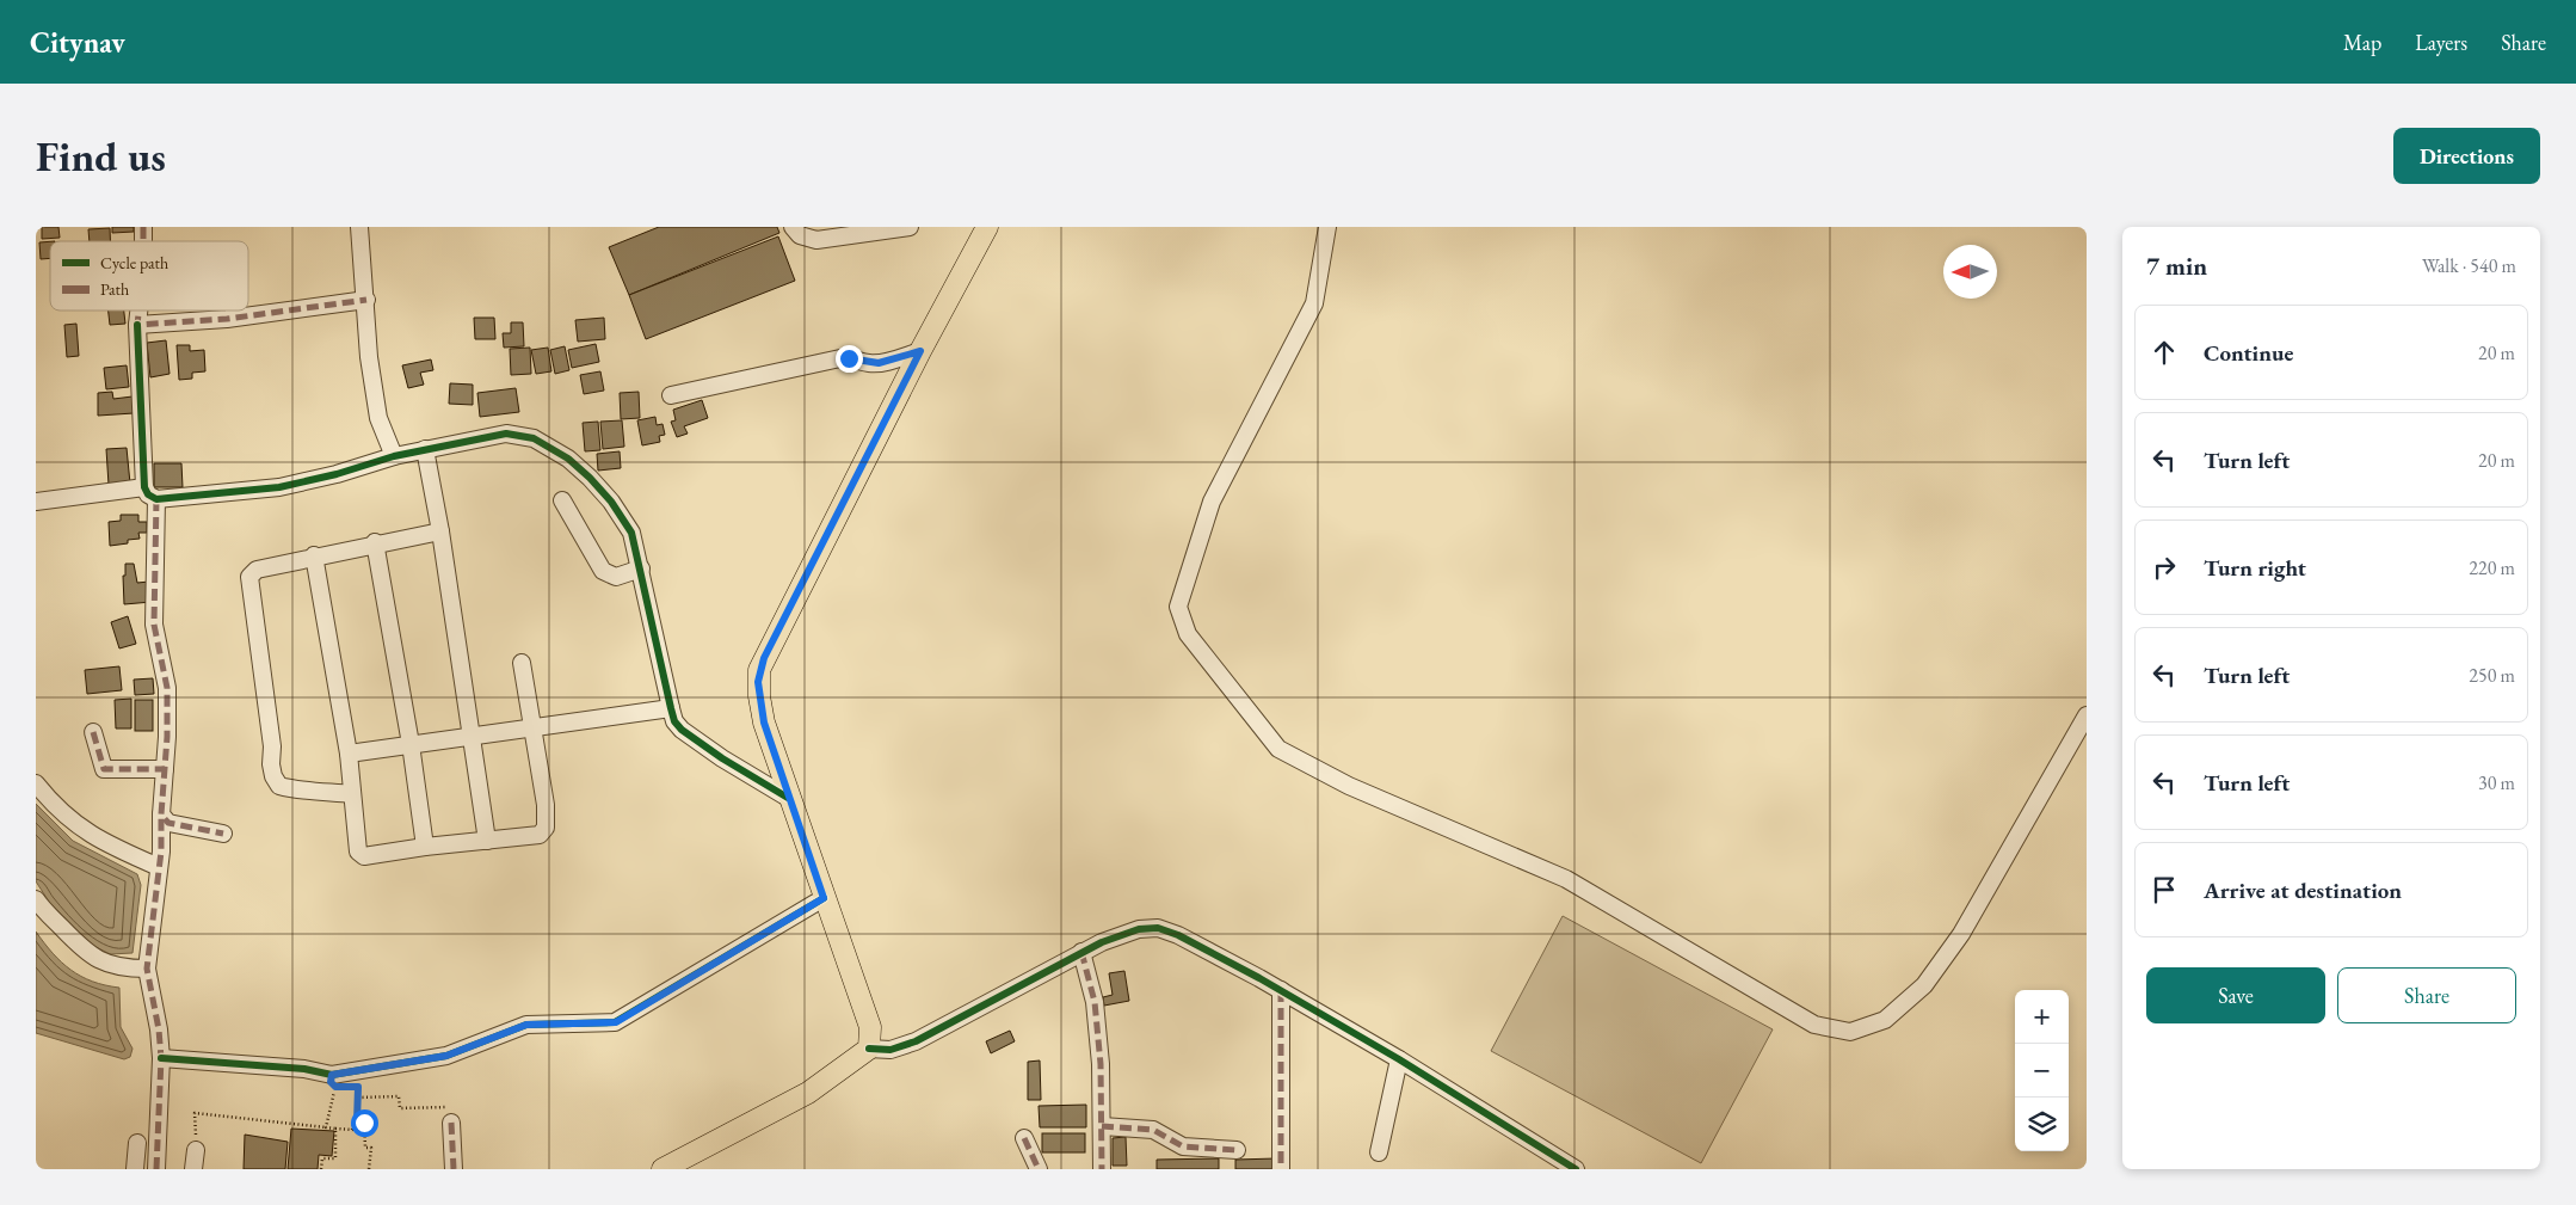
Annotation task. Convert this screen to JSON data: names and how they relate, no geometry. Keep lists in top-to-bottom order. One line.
{"legend":["Cycle path","Path"],"north":"left","page":{"header":"Citynav","nav":["Map","Layers","Share"],"buttons":["Directions",["Save","Share"]],"title":"Find us","heading":["7 min","Walk · 540 m"],"list":[["Continue","20 m"],["Turn left","20 m"],["Turn right","220 m"],["Turn left","250 m"],["Turn left","30 m"],"Arrive at destination"],"map_buttons":["+","−"]}}
